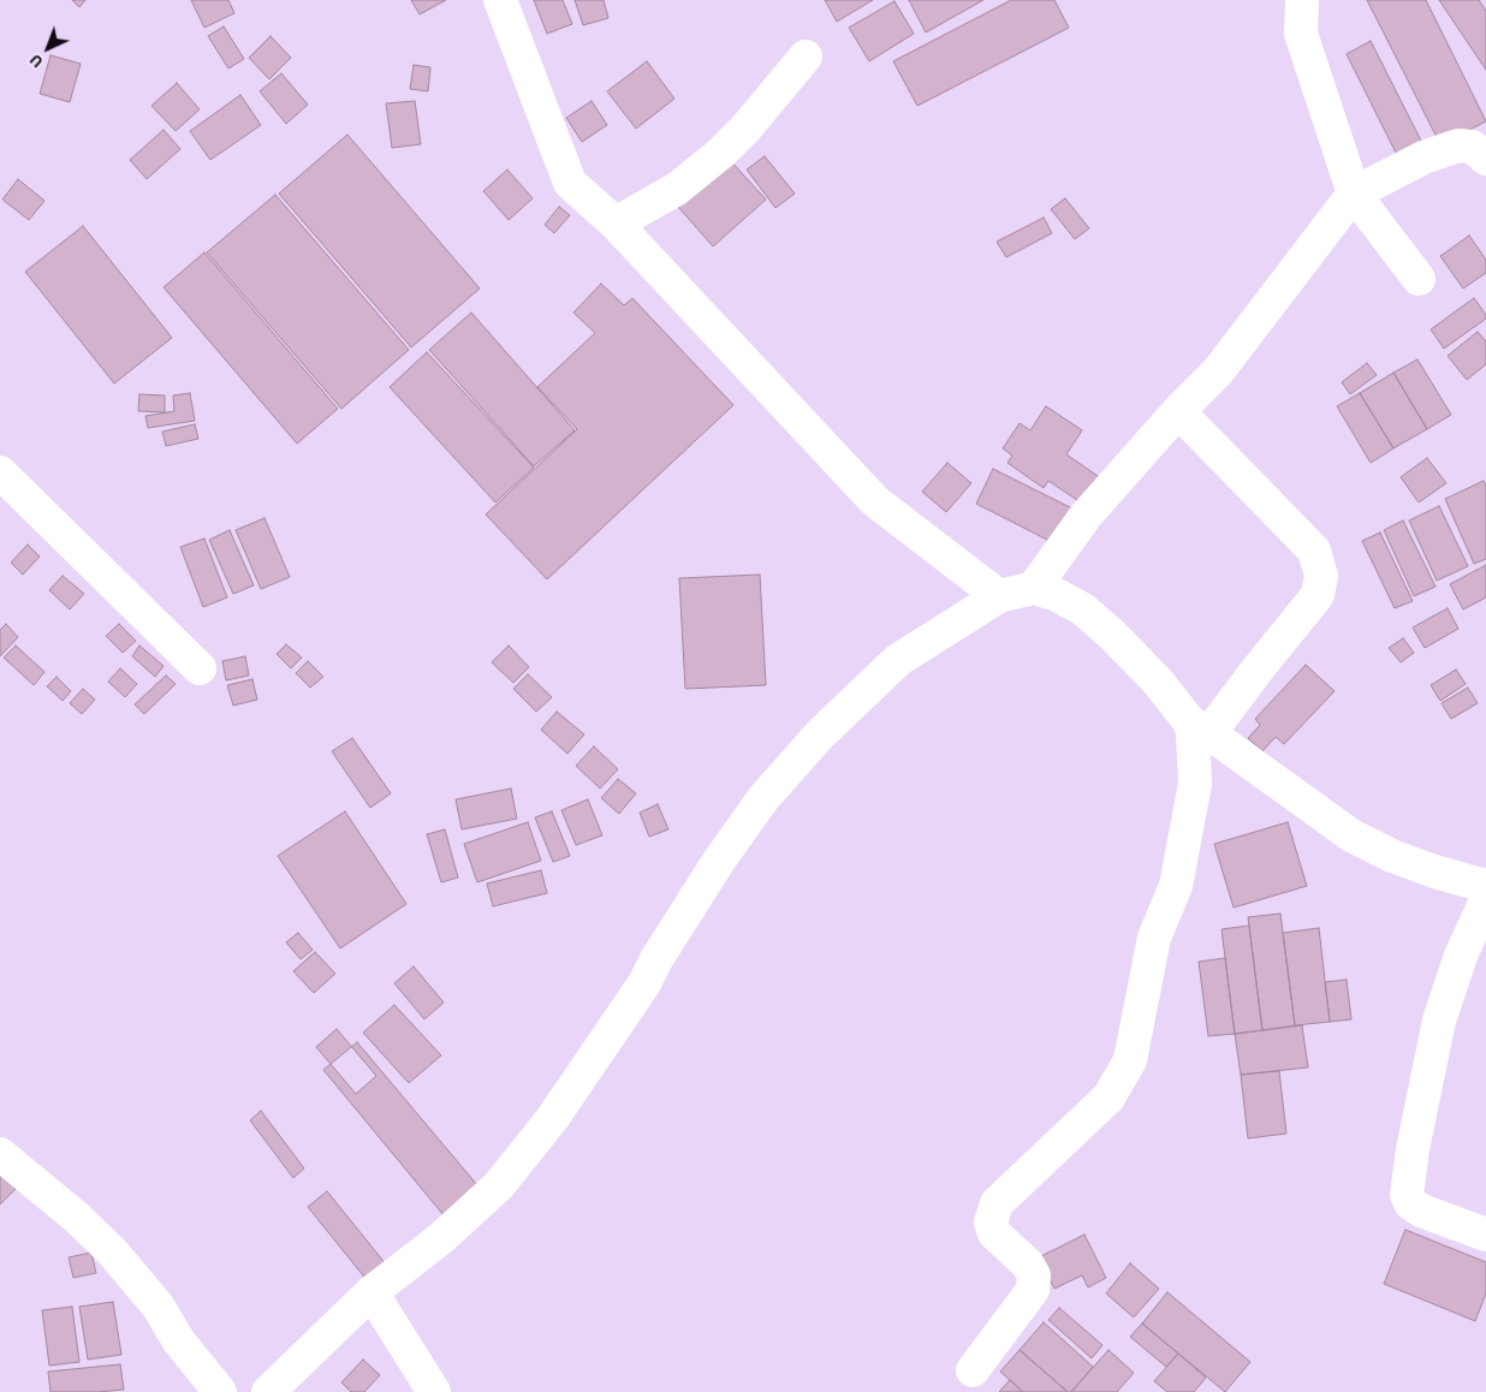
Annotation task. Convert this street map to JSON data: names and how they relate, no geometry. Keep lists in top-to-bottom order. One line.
{"north":"bottom left"}
